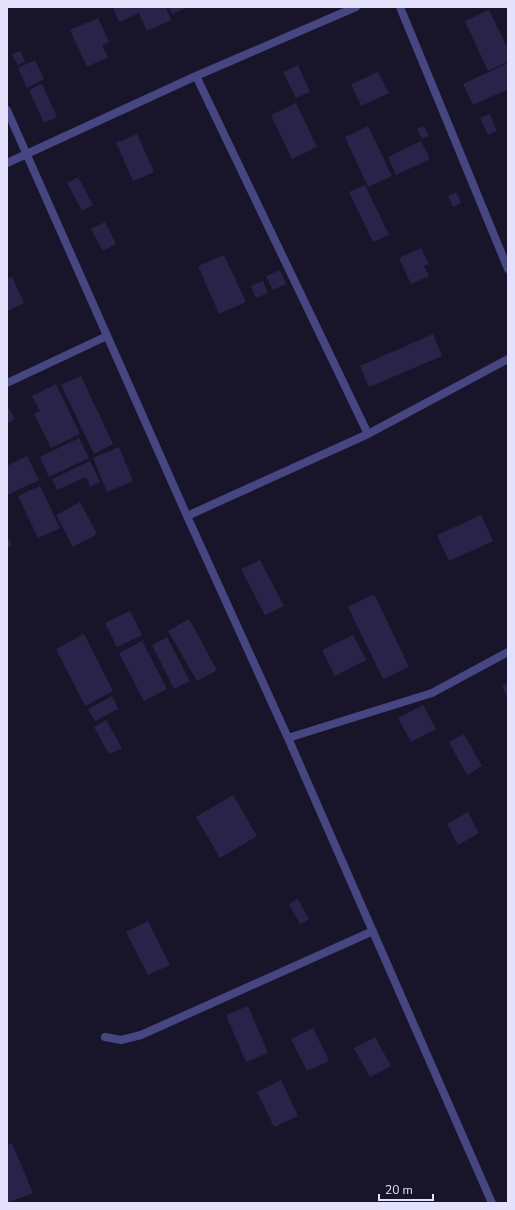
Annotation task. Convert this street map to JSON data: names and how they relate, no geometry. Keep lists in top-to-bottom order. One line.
{"scale_bar":"20 m"}
